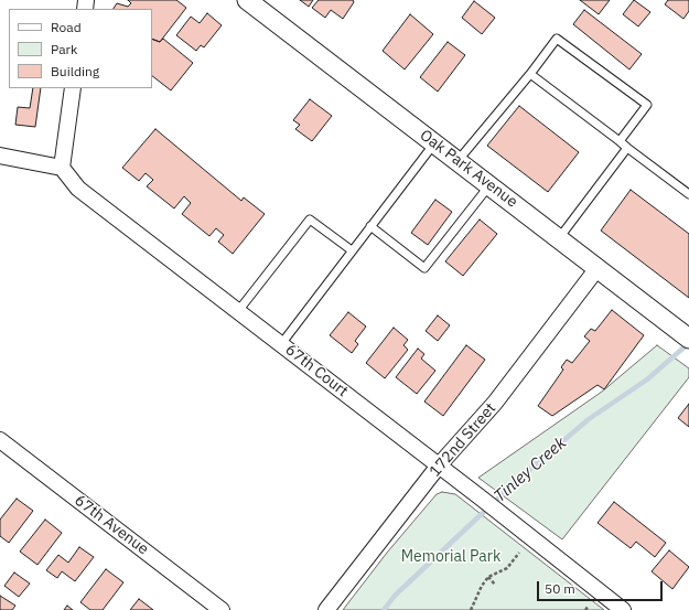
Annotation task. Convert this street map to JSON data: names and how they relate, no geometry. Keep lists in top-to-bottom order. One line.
{"streets":{"street":["Oak Park Avenue","67th Court","172nd Street","67th Avenue"]},"crossings":[["Oak Park Avenue","172nd Street"],["67th Court","172nd Street"]],"water":["Tinley Creek"],"parks":["Memorial Park"],"legend":["Road","Park","Building"],"scale_bar":"50 m"}
